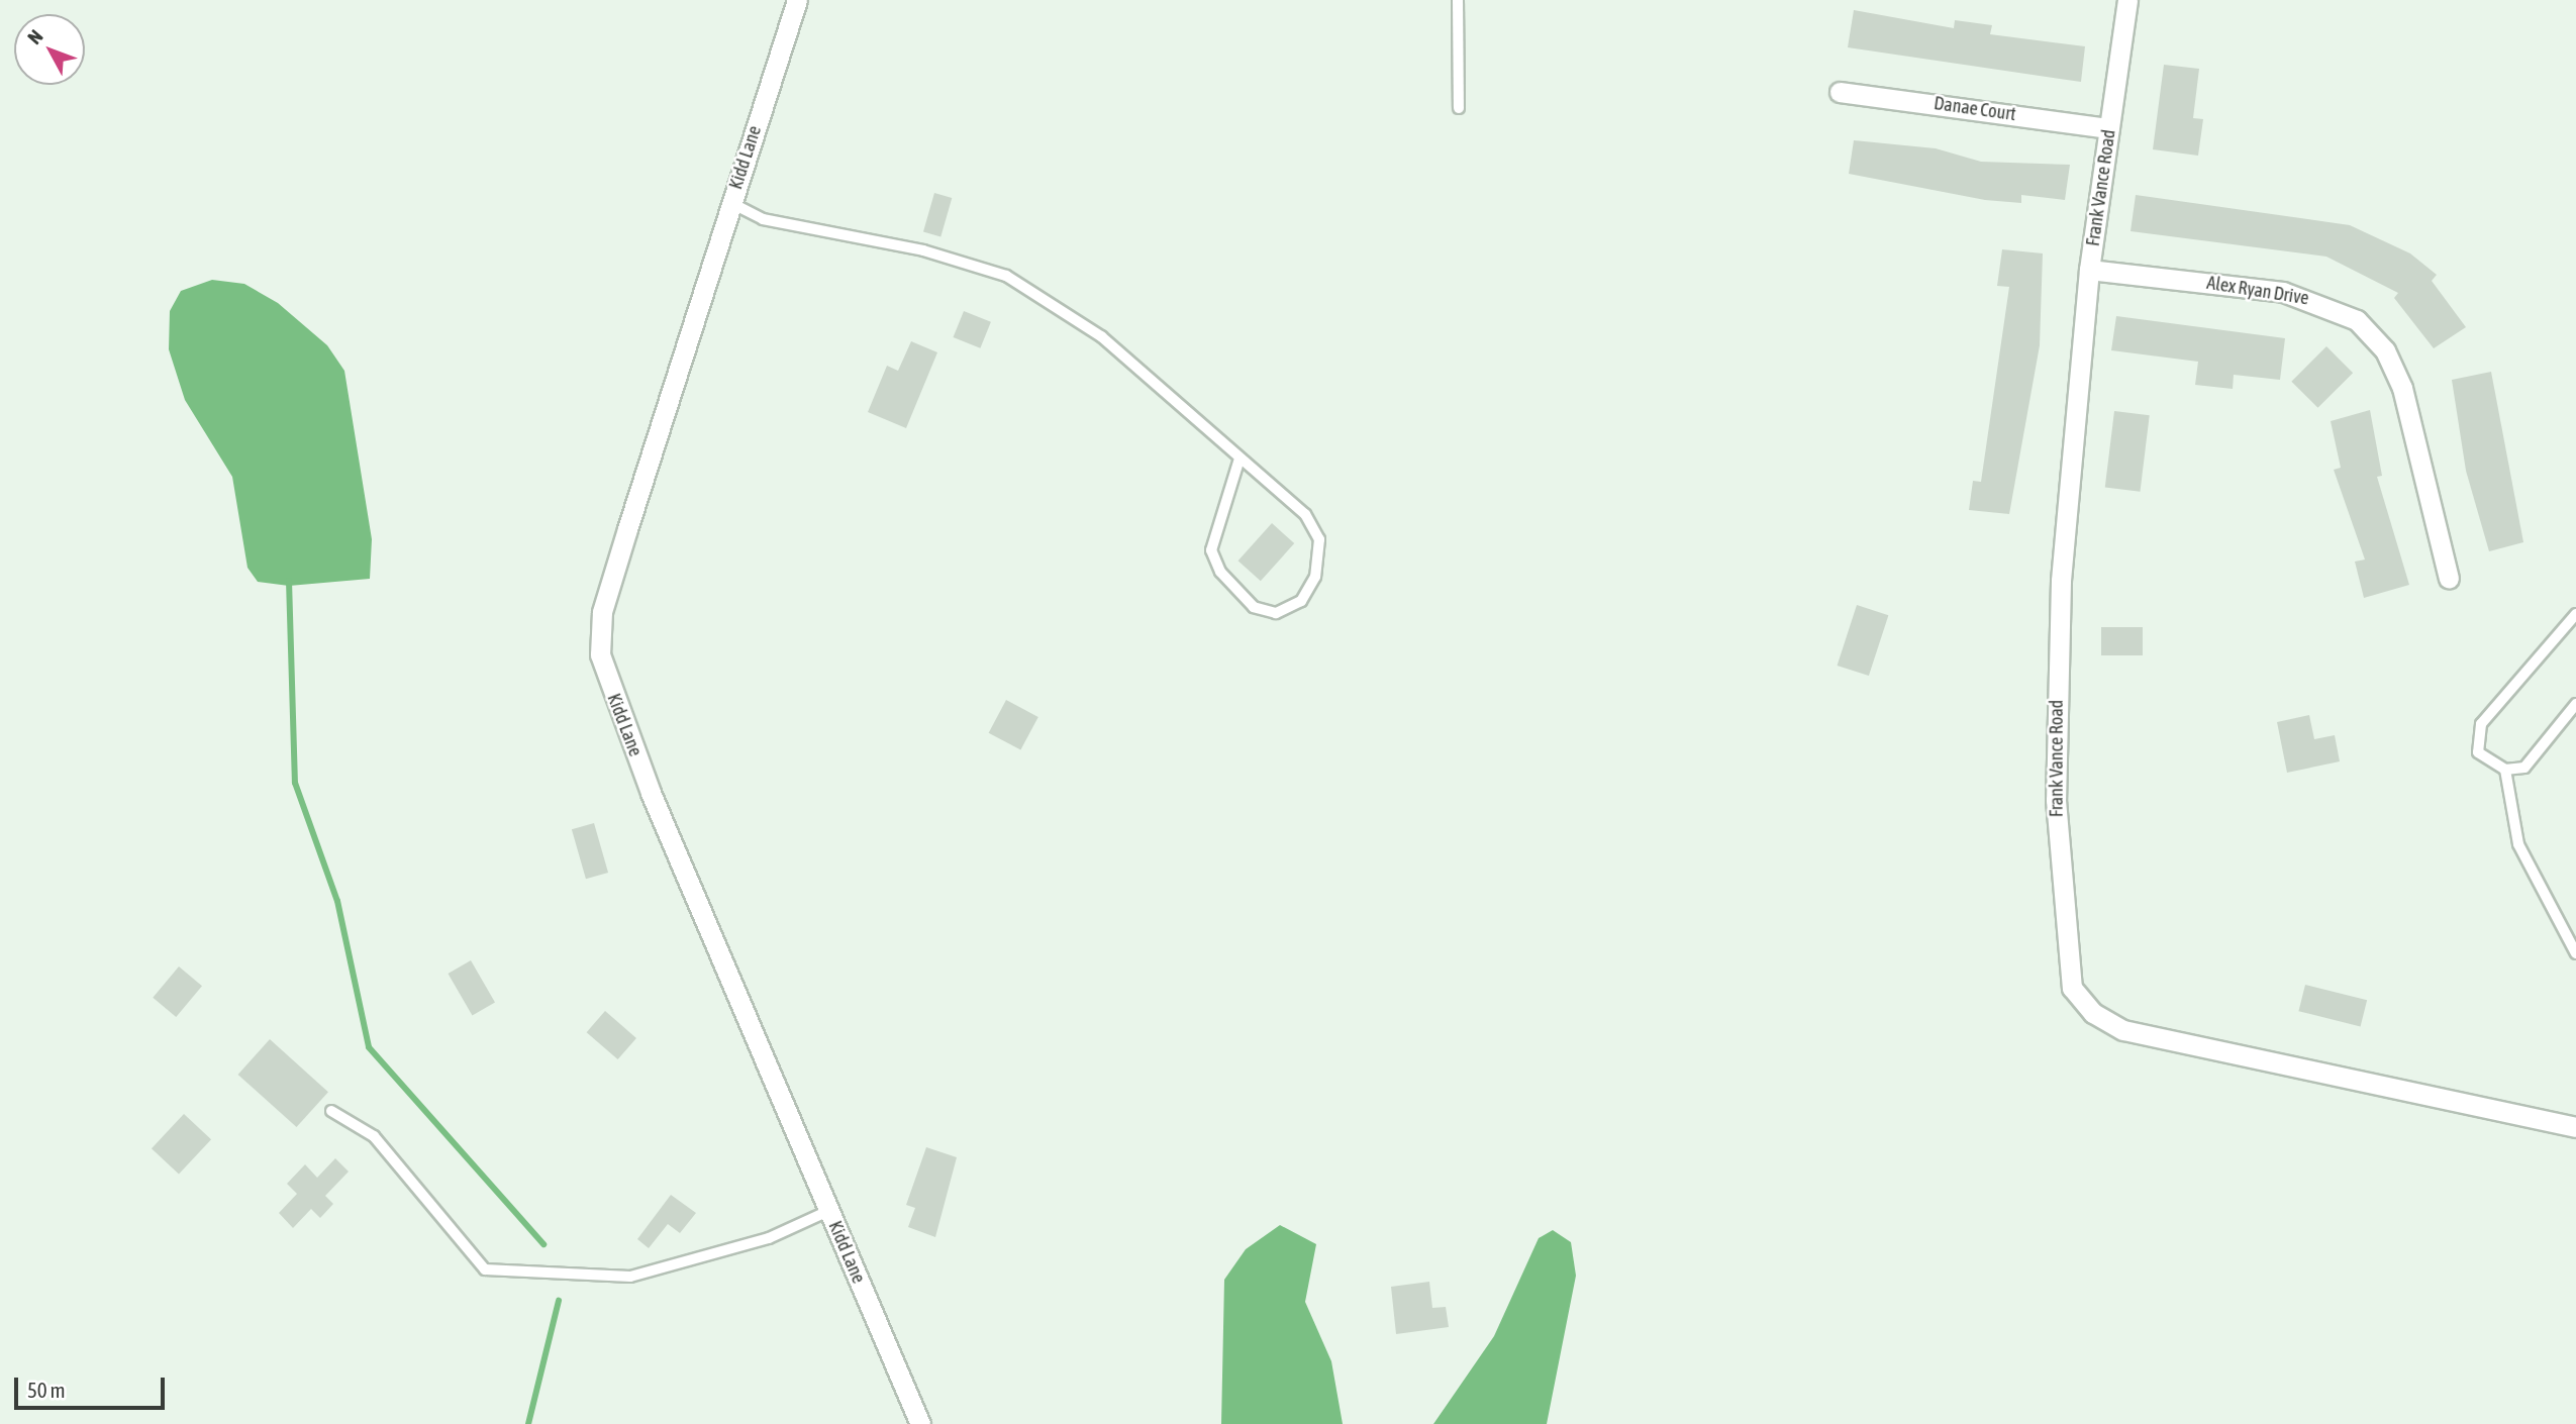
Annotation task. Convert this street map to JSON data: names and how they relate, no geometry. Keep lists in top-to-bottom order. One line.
{"streets":{"street":["Danae Court","Kidd Lane","Frank Vance Road","Alex Ryan Drive"]},"crossings":[["Danae Court","Frank Vance Road"],["Frank Vance Road","Alex Ryan Drive"]],"scale_bar":"50 m","north":"top left"}
